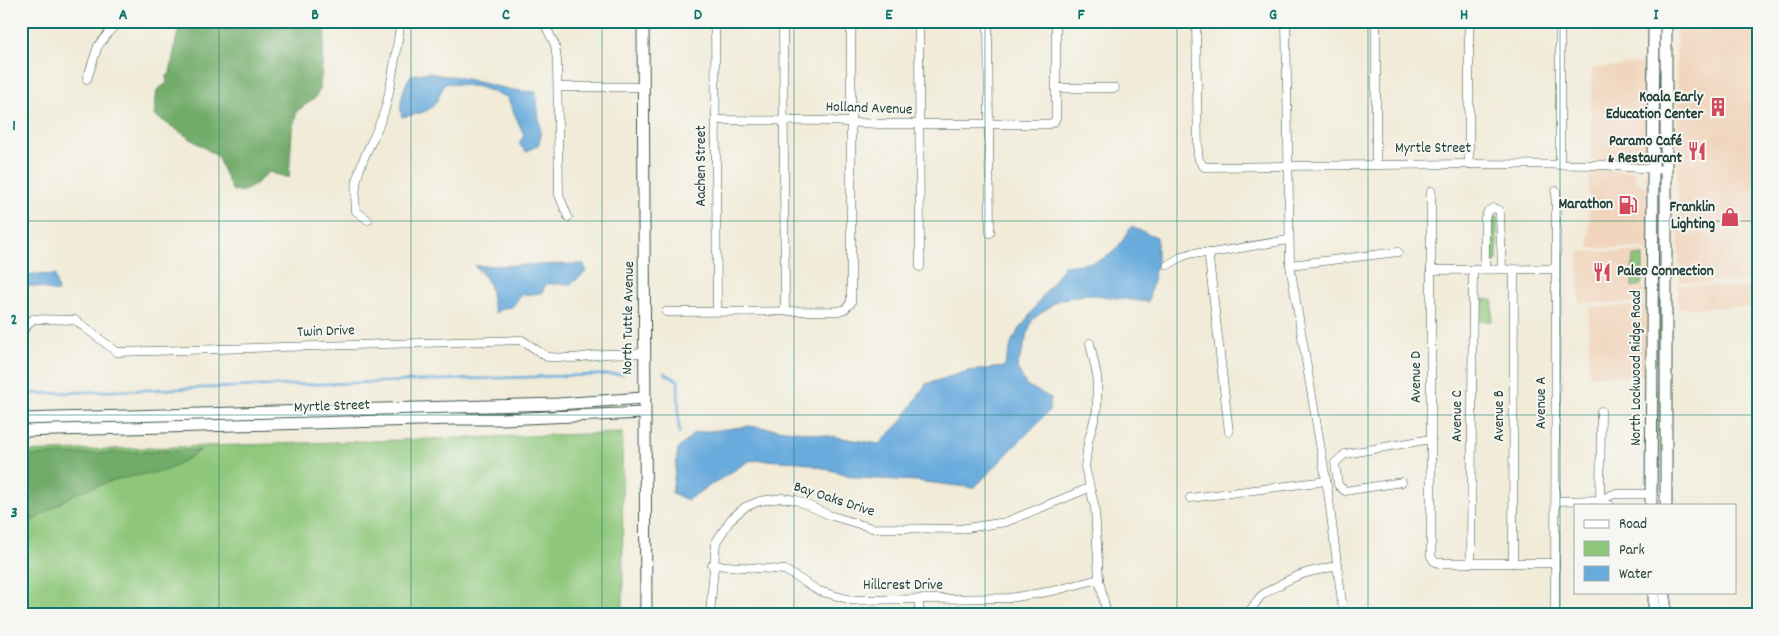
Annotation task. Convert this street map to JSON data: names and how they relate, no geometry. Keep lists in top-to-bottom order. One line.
{"streets":{"street":["Holland Avenue","Myrtle Street","Aachen Street","North Tuttle Avenue","Twin Drive","North Lockwood Ridge Road","Avenue D","Avenue A","Avenue C","Avenue B","Bay Oaks Drive","Hillcrest Drive"]},"crossings":[["Holland Avenue","Aachen Street"],["Myrtle Street","North Tuttle Avenue"],["Myrtle Street","North Lockwood Ridge Road"],["North Tuttle Avenue","Twin Drive"],["Avenue D","Avenue C"],["Bay Oaks Drive","Hillcrest Drive"]],"places":{"building":["Koala Early Education Center"],"restaurant":["Paramo Café & Restaurant","Paleo Connection"],"fuel station":["Marathon"],"shop":["Franklin Lighting"]},"legend":["Road","Park","Water"],"grid":{"columns":["A","B","C","D","E","F","G","H","I"],"rows":["1","2","3"]}}
